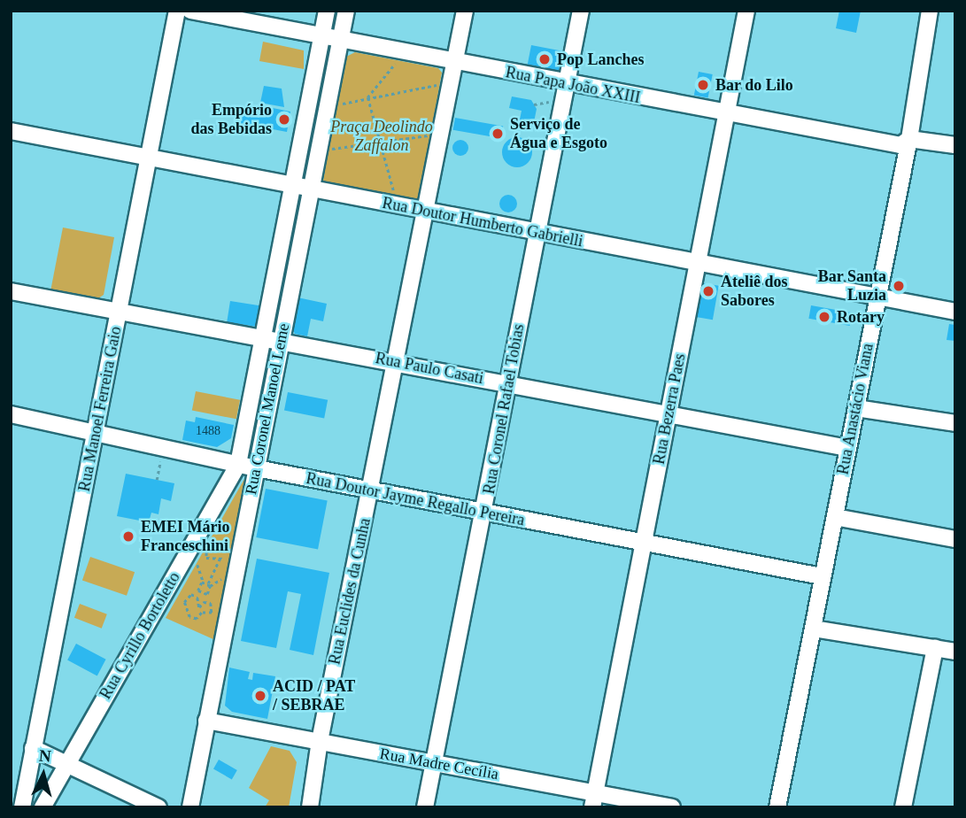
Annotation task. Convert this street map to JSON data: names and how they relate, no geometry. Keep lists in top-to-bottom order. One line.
{"streets":{"street":["Rua Papa João XXIII","Rua Doutor Humberto Gabrielli","Rua Paulo Casati","Rua Manoel Ferreira Gaio","Rua Coronel Manoel Leme","Rua Coronel Rafael Tobias","Rua Bezerra Paes","Rua Anastácio Viana","Rua Doutor Jayme Regallo Pereira","Rua Euclides da Cunha","Rua Cyrillo Bortoletto","Rua Madre Cecília"]},"crossings":[["Rua Papa João XXIII","Rua Coronel Manoel Leme"],["Rua Papa João XXIII","Rua Coronel Rafael Tobias"],["Rua Papa João XXIII","Rua Bezerra Paes"],["Rua Papa João XXIII","Rua Anastácio Viana"],["Rua Papa João XXIII","Rua Euclides da Cunha"],["Rua Doutor Humberto Gabrielli","Rua Manoel Ferreira Gaio"],["Rua Doutor Humberto Gabrielli","Rua Coronel Manoel Leme"],["Rua Doutor Humberto Gabrielli","Rua Coronel Rafael Tobias"],["Rua Doutor Humberto Gabrielli","Rua Bezerra Paes"],["Rua Doutor Humberto Gabrielli","Rua Anastácio Viana"],["Rua Doutor Humberto Gabrielli","Rua Euclides da Cunha"],["Rua Paulo Casati","Rua Manoel Ferreira Gaio"],["Rua Paulo Casati","Rua Coronel Manoel Leme"],["Rua Paulo Casati","Rua Coronel Rafael Tobias"],["Rua Paulo Casati","Rua Bezerra Paes"],["Rua Paulo Casati","Rua Anastácio Viana"],["Rua Paulo Casati","Rua Euclides da Cunha"],["Rua Manoel Ferreira Gaio","Rua Doutor Jayme Regallo Pereira"],["Rua Coronel Manoel Leme","Rua Doutor Jayme Regallo Pereira"],["Rua Coronel Manoel Leme","Rua Cyrillo Bortoletto"],["Rua Coronel Manoel Leme","Rua Madre Cecília"],["Rua Coronel Rafael Tobias","Rua Doutor Jayme Regallo Pereira"],["Rua Coronel Rafael Tobias","Rua Madre Cecília"],["Rua Bezerra Paes","Rua Doutor Jayme Regallo Pereira"],["Rua Bezerra Paes","Rua Madre Cecília"],["Rua Anastácio Viana","Rua Doutor Jayme Regallo Pereira"],["Rua Doutor Jayme Regallo Pereira","Rua Euclides da Cunha"],["Rua Doutor Jayme Regallo Pereira","Rua Cyrillo Bortoletto"],["Rua Euclides da Cunha","Rua Madre Cecília"]],"parks":["Praça Deolindo Zaffalon"],"places":["Pop Lanches","Bar do Lilo","Empório das Bebidas","Serviço de Água e Esgoto","Bar Santa Luzia","Ateliê dos Sabores","Rotary","EMEI Mário Franceschini","ACID / PAT / SEBRAE"],"house_numbers":["1488"],"north":"top"}
